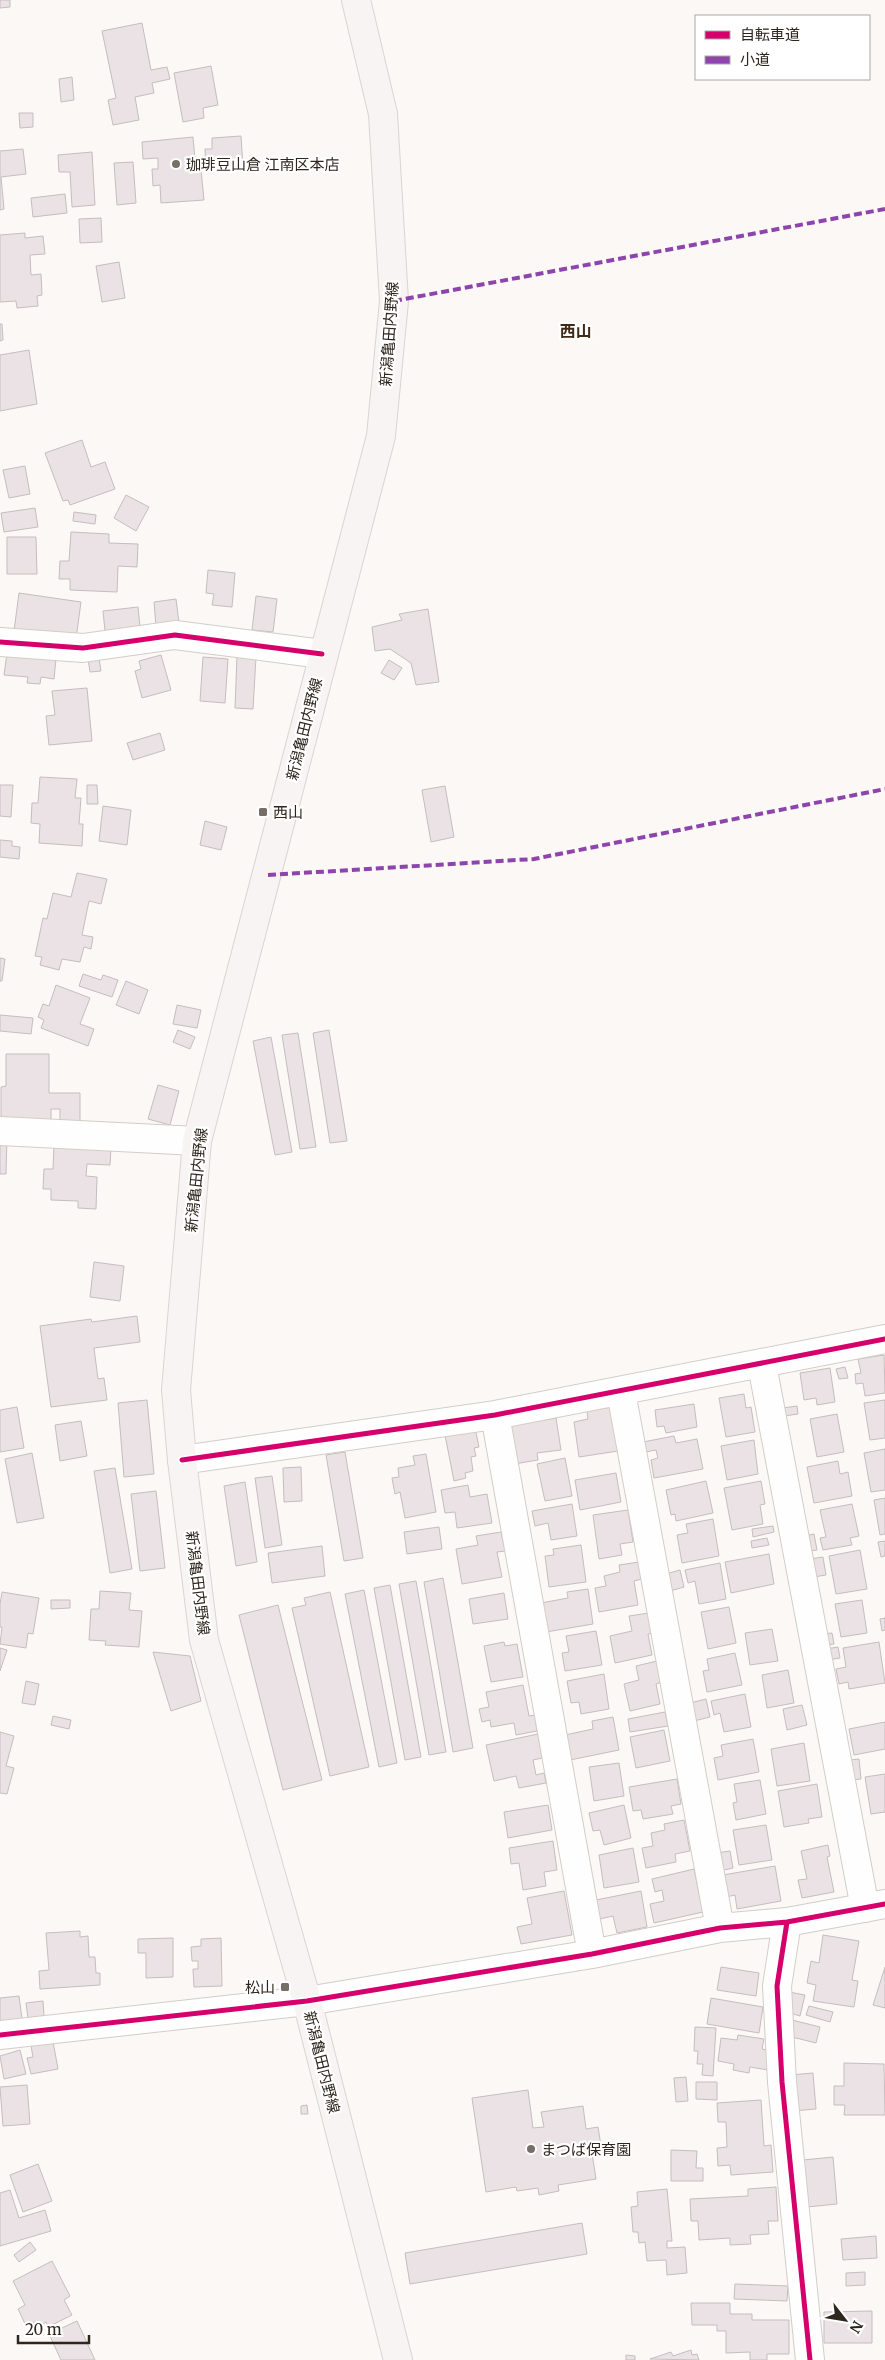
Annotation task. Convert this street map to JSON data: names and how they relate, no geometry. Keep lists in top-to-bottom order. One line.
{"streets":{"main road":["新潟亀田内野線"]},"districts":["西山"],"places":{"other":["珈琲豆山倉 江南区本店","まつば保育園"],"transit":["西山","松山"]},"legend":["自転車道","小道"],"scale_bar":"20 m","north":"bottom right"}
